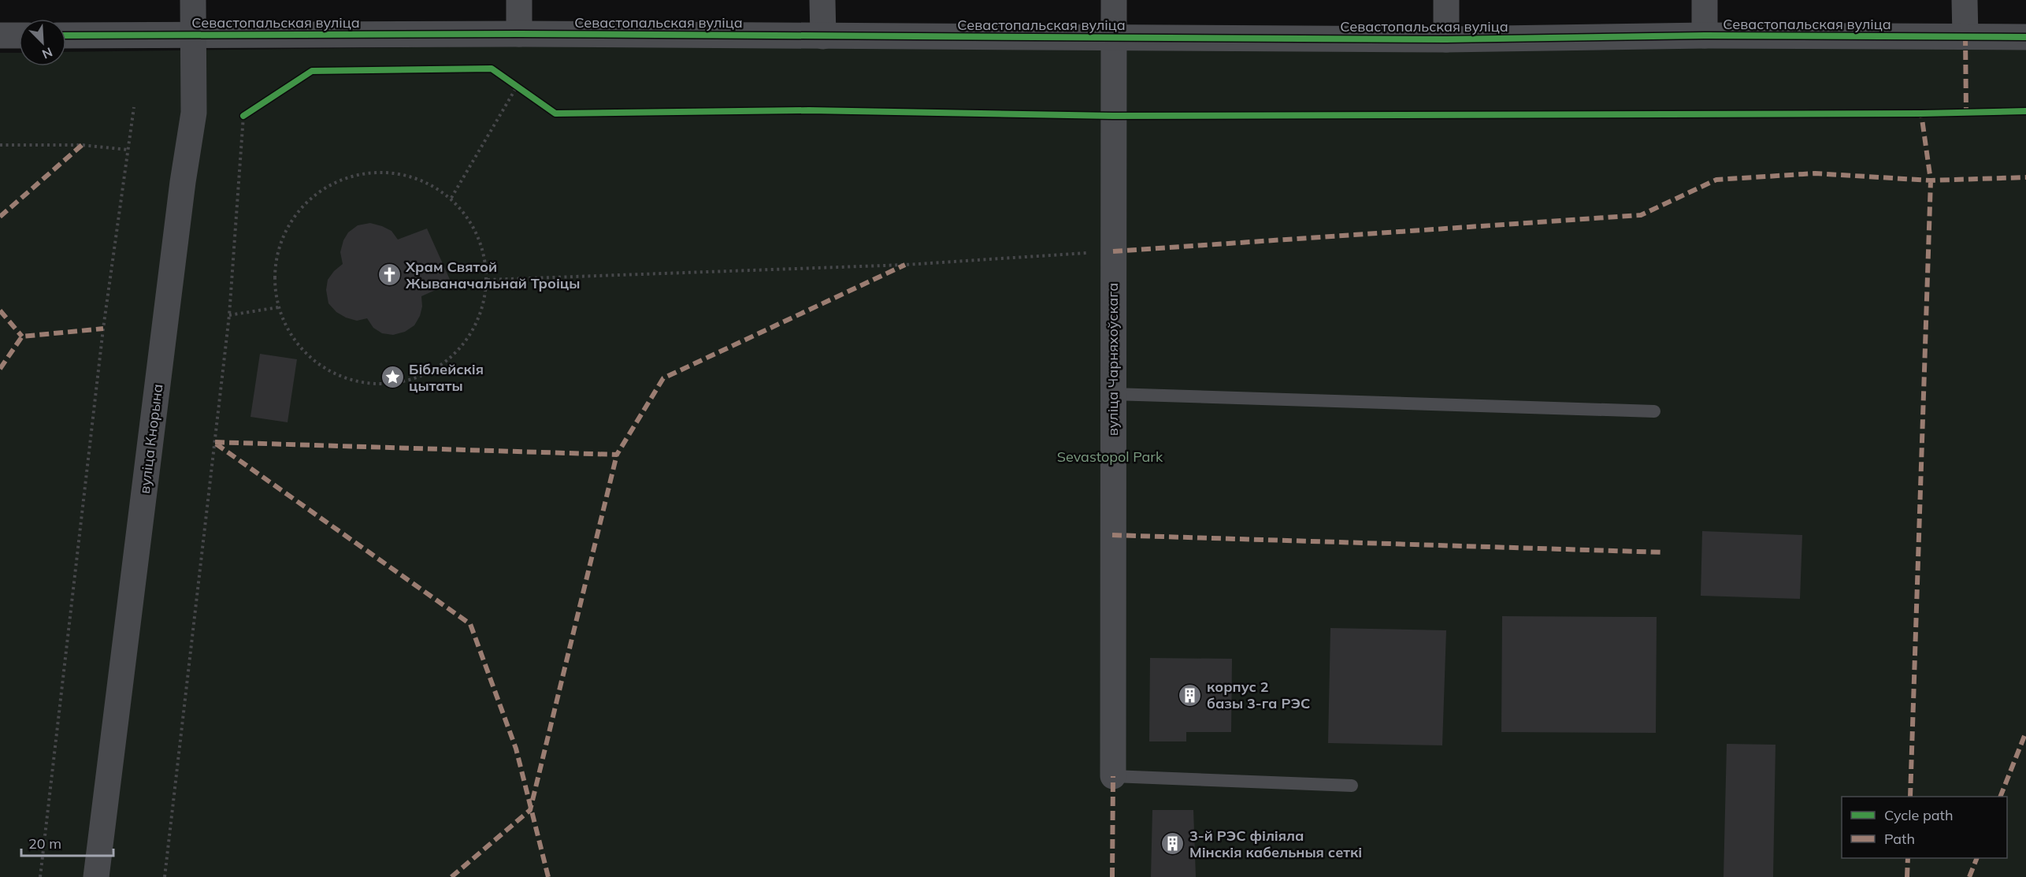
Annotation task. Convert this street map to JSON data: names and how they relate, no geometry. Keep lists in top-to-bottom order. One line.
{"streets":{"main road":["вуліца Кнорына"],"street":["Севастопальская вуліца","вуліца Чарняхоўскага"]},"crossings":[["Севастопальская вуліца","вуліца Чарняхоўскага"],["Севастопальская вуліца","вуліца Кнорына"]],"parks":["Sevastopol Park"],"places":{"church":["Храм Святой Жываначальнай Троіцы"],"place":["Біблейскія цытаты"],"building":["корпус 2 базы 3-га РЭС","3-й РЭС філіяла Мінскія кабельныя сеткі"]},"legend":["Cycle path","Path"],"scale_bar":"20 m","north":"bottom right"}
